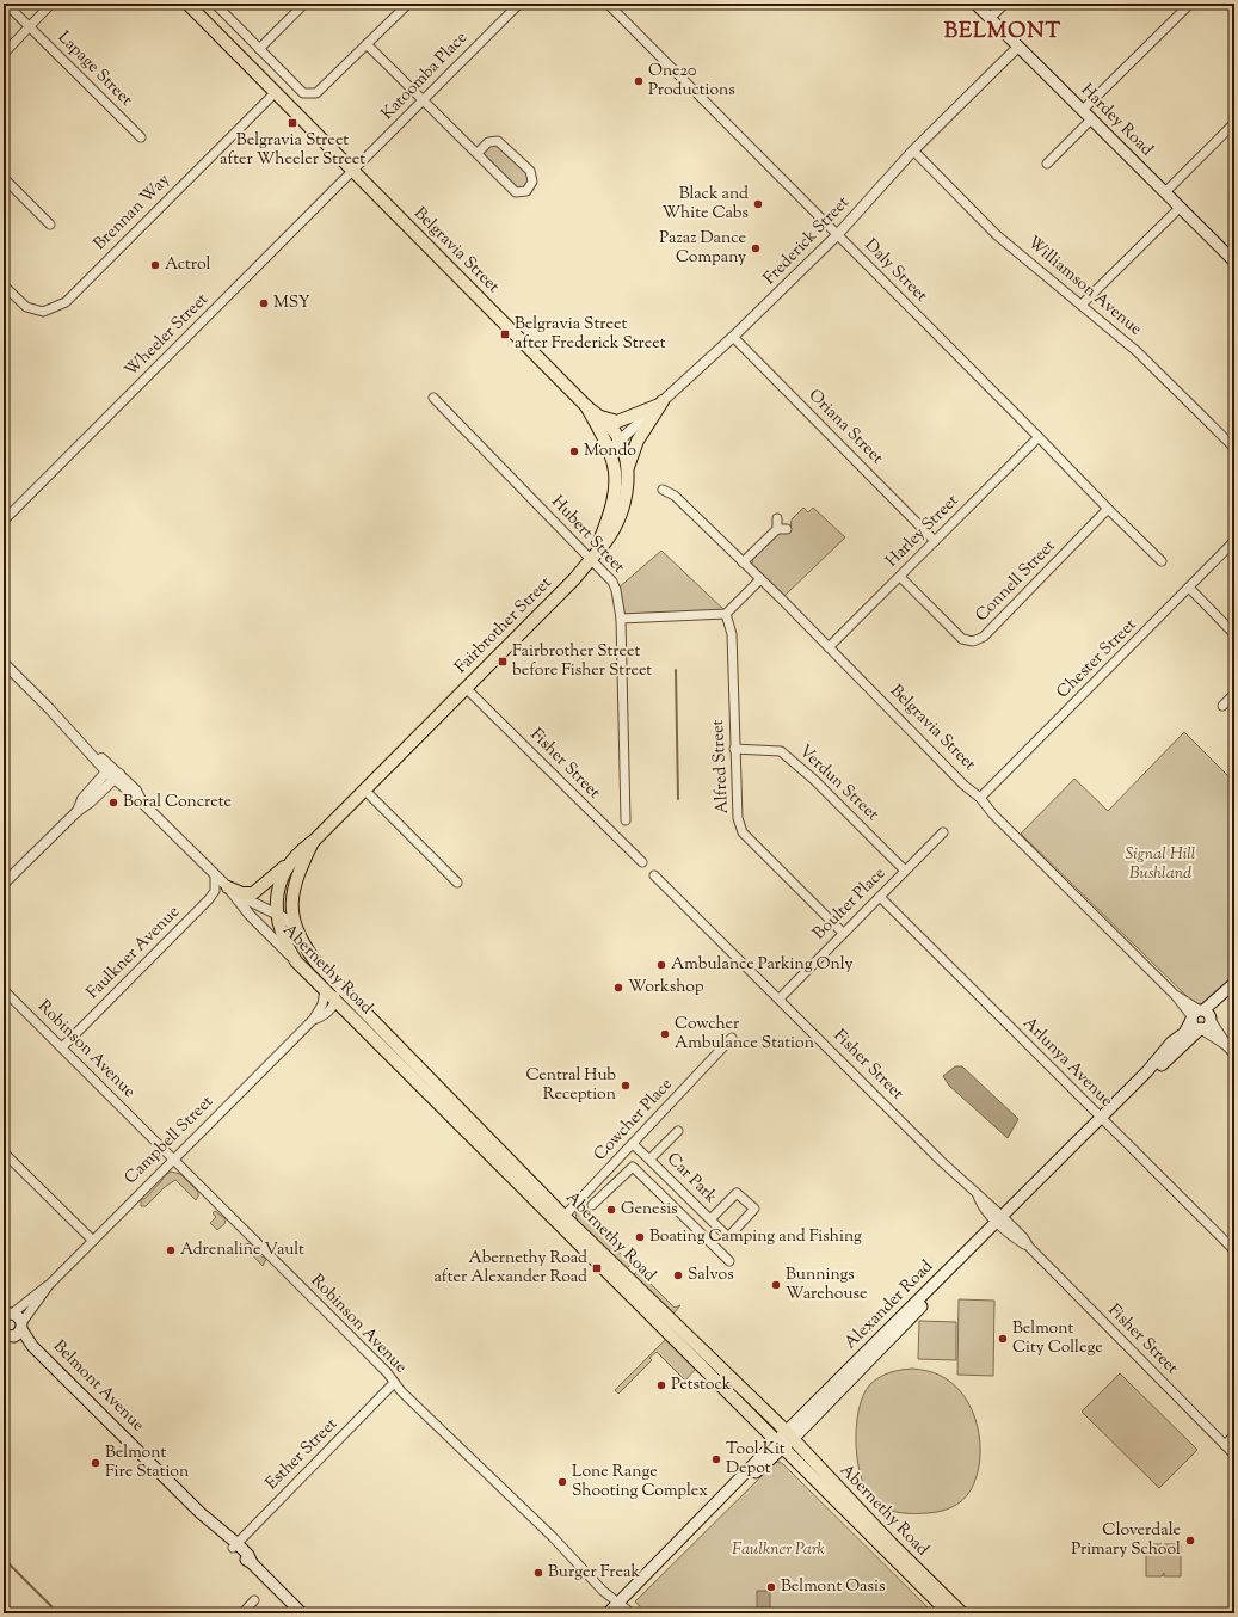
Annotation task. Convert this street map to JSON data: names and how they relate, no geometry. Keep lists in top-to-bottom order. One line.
{"streets":{"main road":["Hardey Road","Belgravia Street","Fairbrother Street","Abernethy Road","Alexander Road","Belmont Avenue"],"street":["Lapage Street","Katoomba Place","Brennan Way","Frederick Street","Daly Street","Williamson Avenue","Wheeler Street","Oriana Street","Harley Street","Hubert Street","Connell Street","Chester Street","Fisher Street","Alfred Street","Verdun Street","Boulter Place","Faulkner Avenue","Robinson Avenue","Arlunya Avenue","Cowcher Place","Campbell Street","Car Park","Esther Street"]},"crossings":[["Katoomba Place","Belgravia Street"],["Katoomba Place","Wheeler Street"],["Hardey Road","Frederick Street"],["Brennan Way","Belgravia Street"],["Frederick Street","Belgravia Street"],["Frederick Street","Daly Street"],["Frederick Street","Williamson Avenue"],["Frederick Street","Oriana Street"],["Frederick Street","Fairbrother Street"],["Belgravia Street","Wheeler Street"],["Belgravia Street","Harley Street"],["Belgravia Street","Hubert Street"],["Belgravia Street","Fairbrother Street"],["Belgravia Street","Chester Street"],["Belgravia Street","Alexander Road"],["Daly Street","Harley Street"],["Daly Street","Connell Street"],["Oriana Street","Harley Street"],["Harley Street","Connell Street"],["Hubert Street","Fairbrother Street"],["Fairbrother Street","Fisher Street"],["Fairbrother Street","Abernethy Road"],["Fisher Street","Boulter Place"],["Fisher Street","Alexander Road"],["Alfred Street","Verdun Street"],["Alfred Street","Boulter Place"],["Verdun Street","Boulter Place"],["Boulter Place","Arlunya Avenue"],["Faulkner Avenue","Abernethy Road"],["Faulkner Avenue","Robinson Avenue"],["Abernethy Road","Cowcher Place"],["Abernethy Road","Campbell Street"],["Abernethy Road","Alexander Road"],["Robinson Avenue","Campbell Street"],["Robinson Avenue","Alexander Road"],["Robinson Avenue","Esther Street"],["Arlunya Avenue","Alexander Road"],["Cowcher Place","Car Park"],["Campbell Street","Belmont Avenue"],["Belmont Avenue","Esther Street"]],"districts":["BELMONT"],"parks":["Signal Hill Bushland","Faulkner Park"],"places":{"other":["One20 Productions","Black and White Cabs","Pazaz Dance Company","Actrol","MSY","Mondo","Boral Concrete","Ambulance Parking Only","Workshop","Cowcher Ambulance Station","Central Hub Reception","Genesis","Boating Camping and Fishing","Adrenaline Vault","Salvos","Bunnings Warehouse","Belmont City College","Petstock","Tool Kit Depot","Belmont Fire Station","Lone Range Shooting Complex","Cloverdale Primary School","Burger Freak","Belmont Oasis"],"transit":["Belgravia Street after Wheeler Street","Belgravia Street after Frederick Street","Fairbrother Street before Fisher Street","Abernethy Road after Alexander Road"]}}
